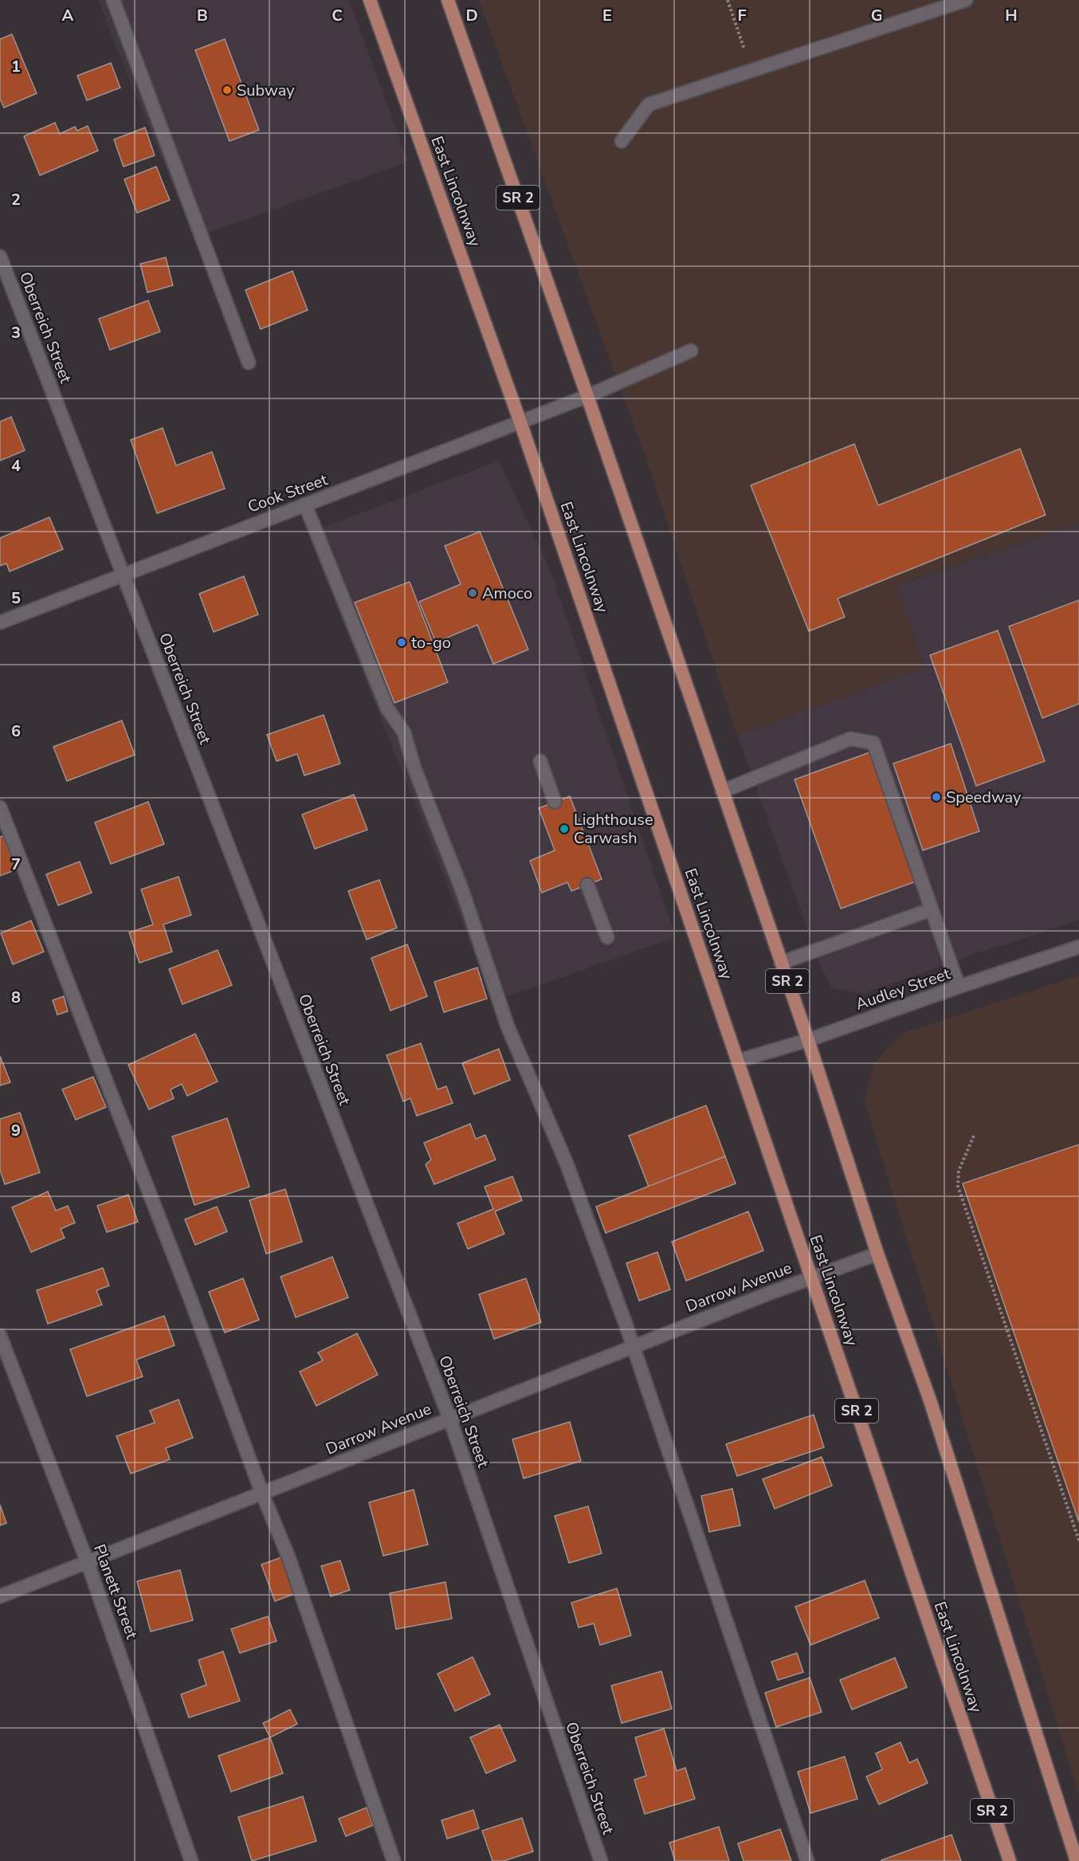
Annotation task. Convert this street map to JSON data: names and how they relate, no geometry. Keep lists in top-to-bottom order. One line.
{"streets":{"main road":["East Lincolnway","SR 2"],"street":["Oberreich Street","Cook Street","Audley Street","Darrow Avenue","Planett Street"]},"crossings":[["East Lincolnway","Cook Street"],["East Lincolnway","Audley Street"],["East Lincolnway","Darrow Avenue"],["SR 2","Cook Street"],["SR 2","Audley Street"],["SR 2","Darrow Avenue"],["Oberreich Street","Cook Street"],["Oberreich Street","Darrow Avenue"],["Darrow Avenue","Planett Street"]],"places":["Subway","Amoco","to-go","Speedway","Lighthouse Carwash"],"grid":{"columns":["A","B","C","D","E","F","G","H"],"rows":["1","2","3","4","5","6","7","8","9"]}}
